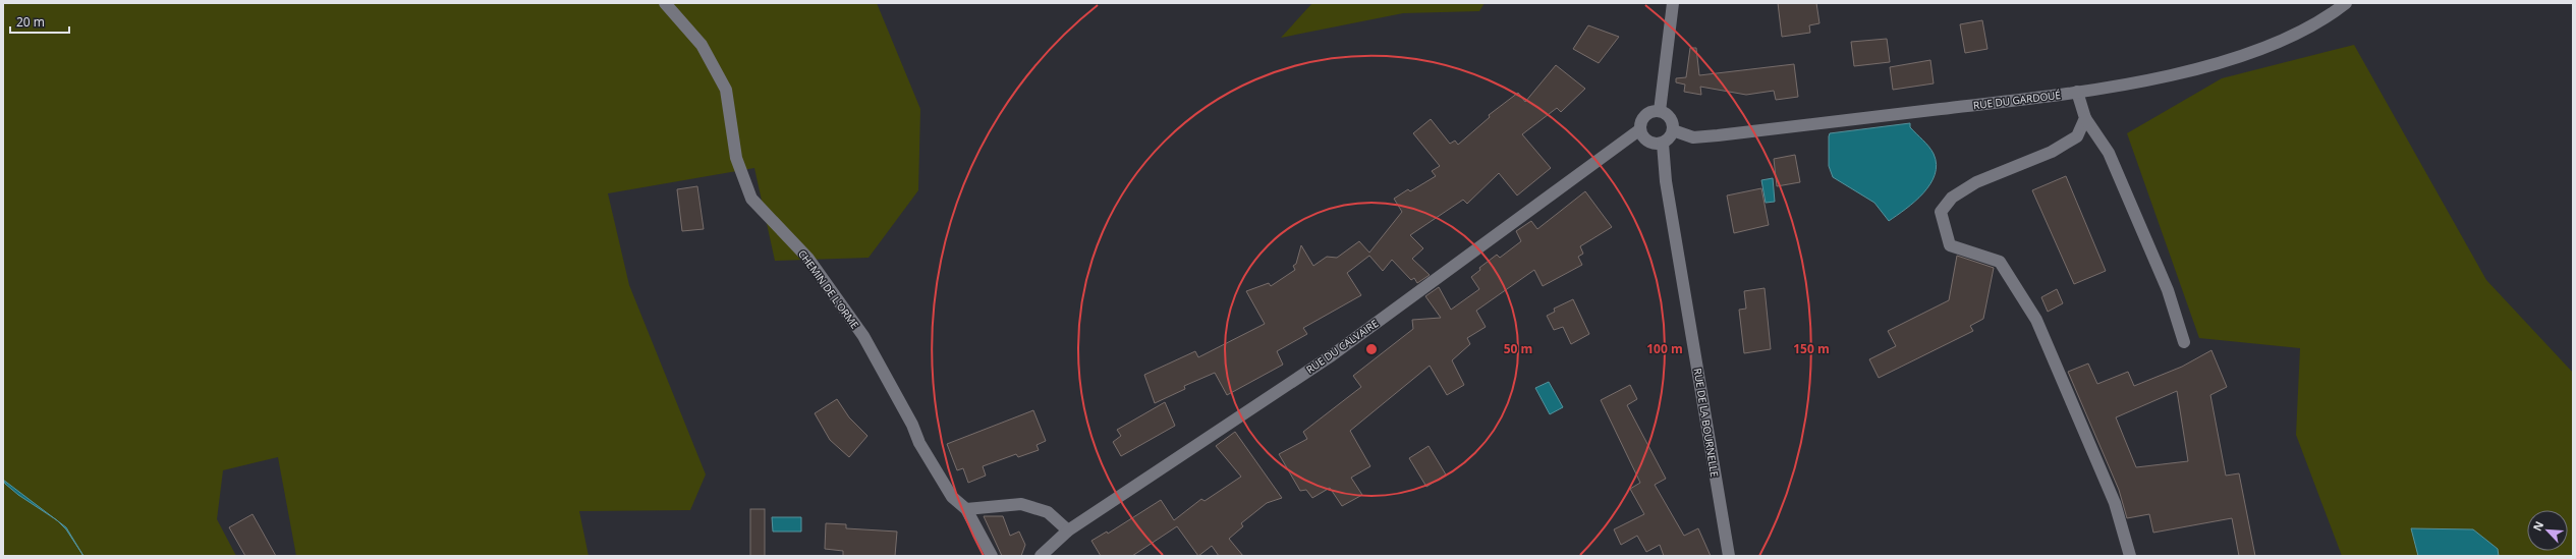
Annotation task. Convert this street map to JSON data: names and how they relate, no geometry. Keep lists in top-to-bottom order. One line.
{"streets":{"street":["RUE DU GARDOUÉ","CHEMIN DE L'ORME","RUE DU CALVAIRE","RUE DE LA BOURNELLE"]},"crossings":[["RUE DU GARDOUÉ","RUE DU CALVAIRE"],["RUE DU GARDOUÉ","RUE DE LA BOURNELLE"],["RUE DU CALVAIRE","RUE DE LA BOURNELLE"]],"scale_bar":"20 m","north":"top left","rings":["50 m","100 m","150 m"]}
